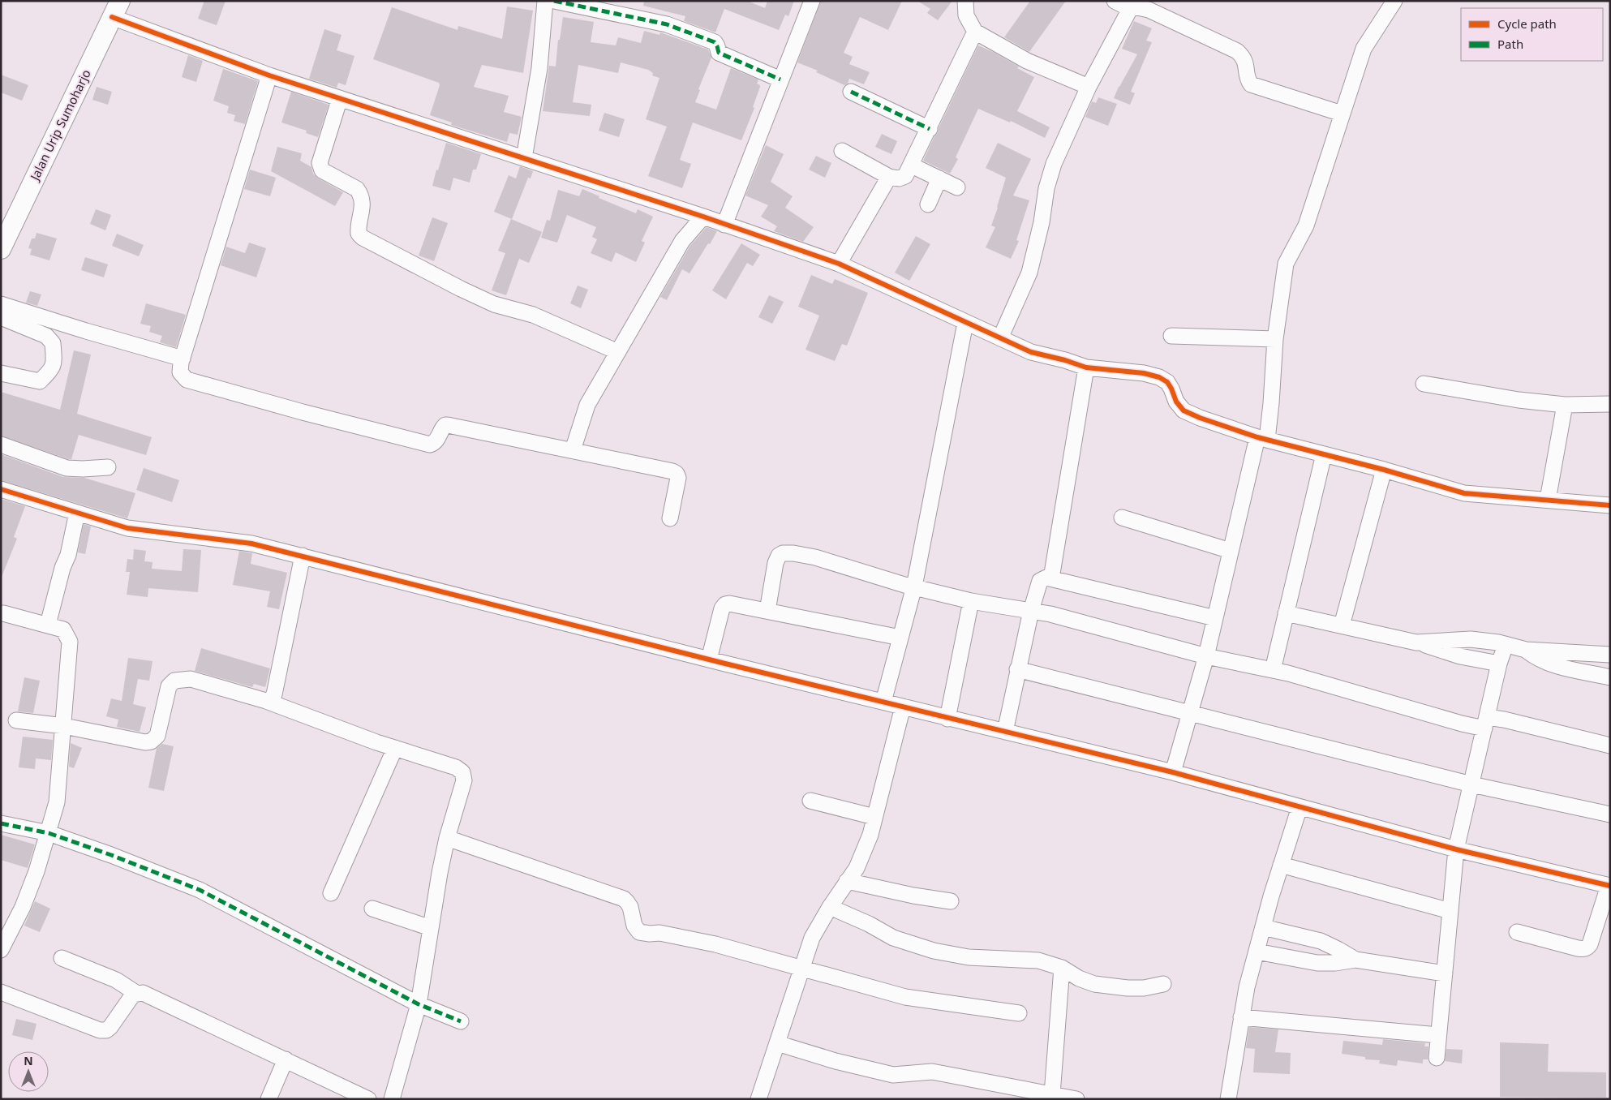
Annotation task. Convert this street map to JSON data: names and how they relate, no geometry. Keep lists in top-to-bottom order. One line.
{"streets":{"main road":["Jalan Urip Sumoharjo"]},"legend":["Cycle path","Path"],"north":"top"}
